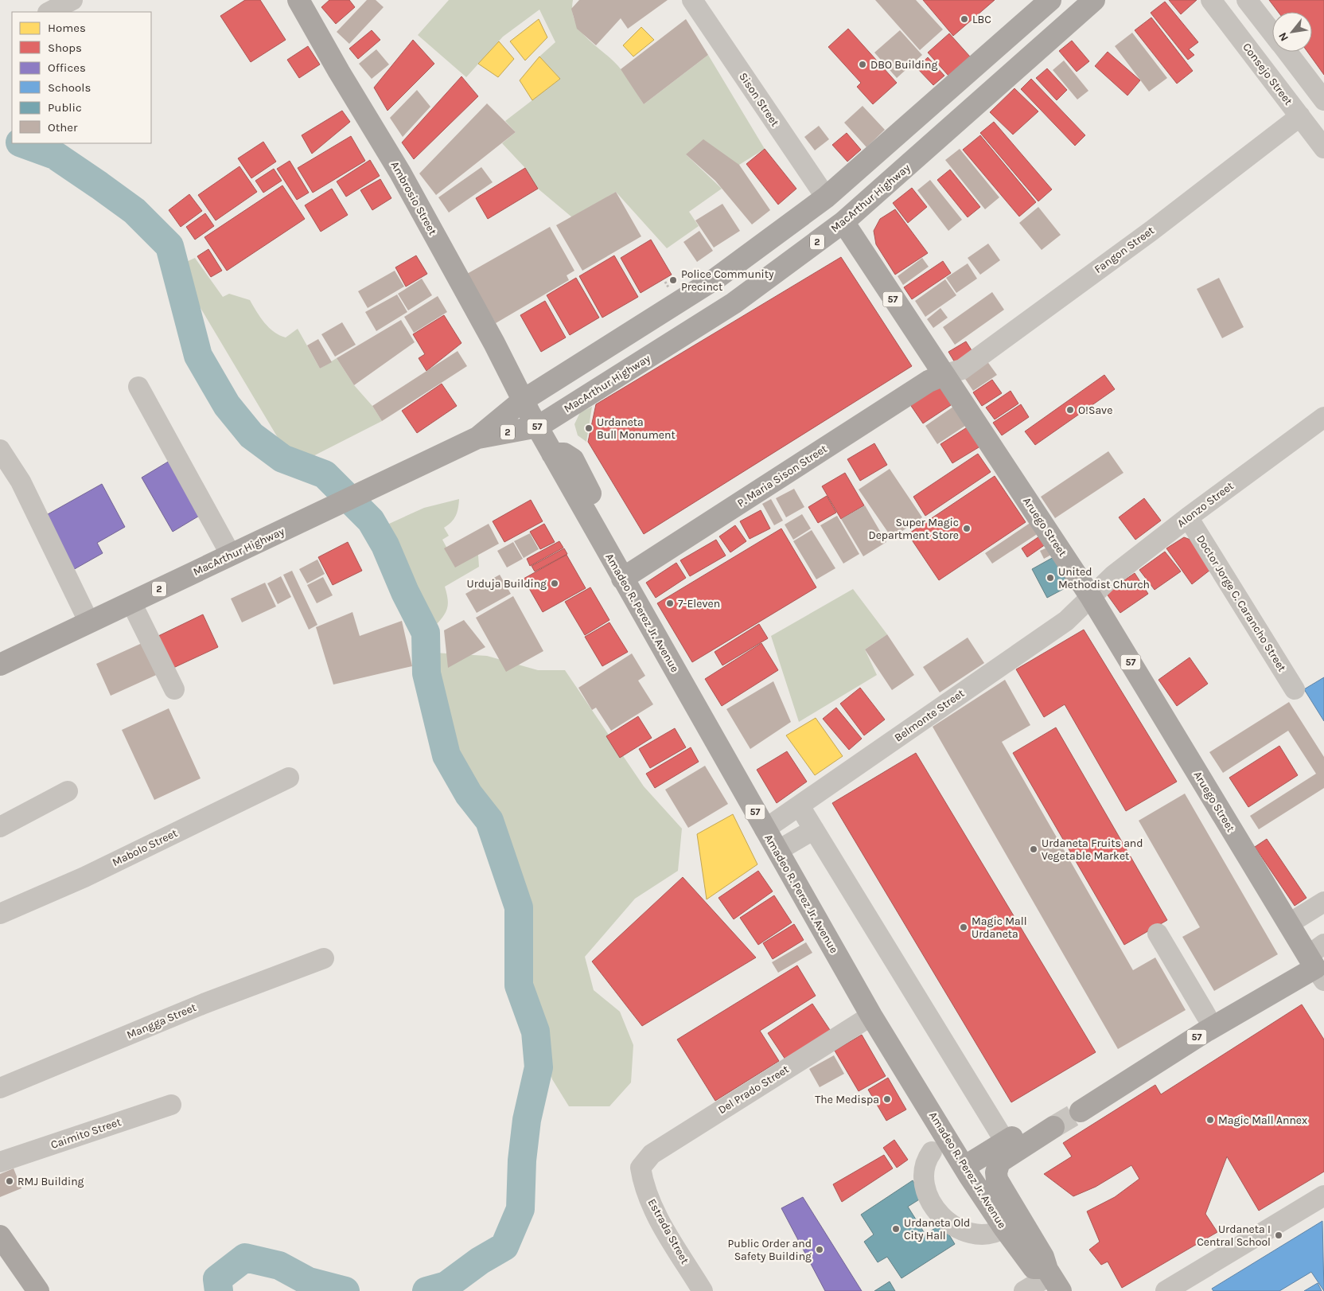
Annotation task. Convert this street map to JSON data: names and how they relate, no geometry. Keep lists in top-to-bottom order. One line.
{"streets":{"main road":["Ambrosio Street","MacArthur Highway","2","57","P. Maria Sison Street","Aruego Street","Amadeo R. Perez Jr. Avenue"],"street":["Consejo Street","Sison Street","Fangon Street","Alonzo Street","Doctor Jorge C. Carancho Street","Belmonte Street","Mabolo Street","Mangga Street","Del Prado Street","Caimito Street","Estrada Street"]},"crossings":[["Consejo Street","Fangon Street"],["Sison Street","MacArthur Highway"],["Ambrosio Street","MacArthur Highway"],["Ambrosio Street","Amadeo R. Perez Jr. Avenue"],["MacArthur Highway","Aruego Street"],["MacArthur Highway","Amadeo R. Perez Jr. Avenue"],["Fangon Street","P. Maria Sison Street"],["Fangon Street","Aruego Street"],["57","Aruego Street"],["P. Maria Sison Street","Aruego Street"],["P. Maria Sison Street","Amadeo R. Perez Jr. Avenue"],["Alonzo Street","Aruego Street"],["Alonzo Street","Doctor Jorge C. Carancho Street"],["Alonzo Street","Belmonte Street"],["Aruego Street","Belmonte Street"],["Amadeo R. Perez Jr. Avenue","Belmonte Street"],["Amadeo R. Perez Jr. Avenue","Del Prado Street"],["Del Prado Street","Estrada Street"]],"places":["LBC","DBO Building","Police Community Precinct","O!Save","Urdaneta Bull Monument","Super Magic Department Store","United Methodist Church","Urduja Building","7-Eleven","Urdaneta Fruits and Vegetable Market","Magic Mall Urdaneta","The Medispa","Magic Mall Annex","RMJ Building","Urdaneta Old City Hall","Urdaneta I Central School","Public Order and Safety Building"],"legend":["Homes","Shops","Offices","Schools","Public","Other"],"north":"bottom left"}
